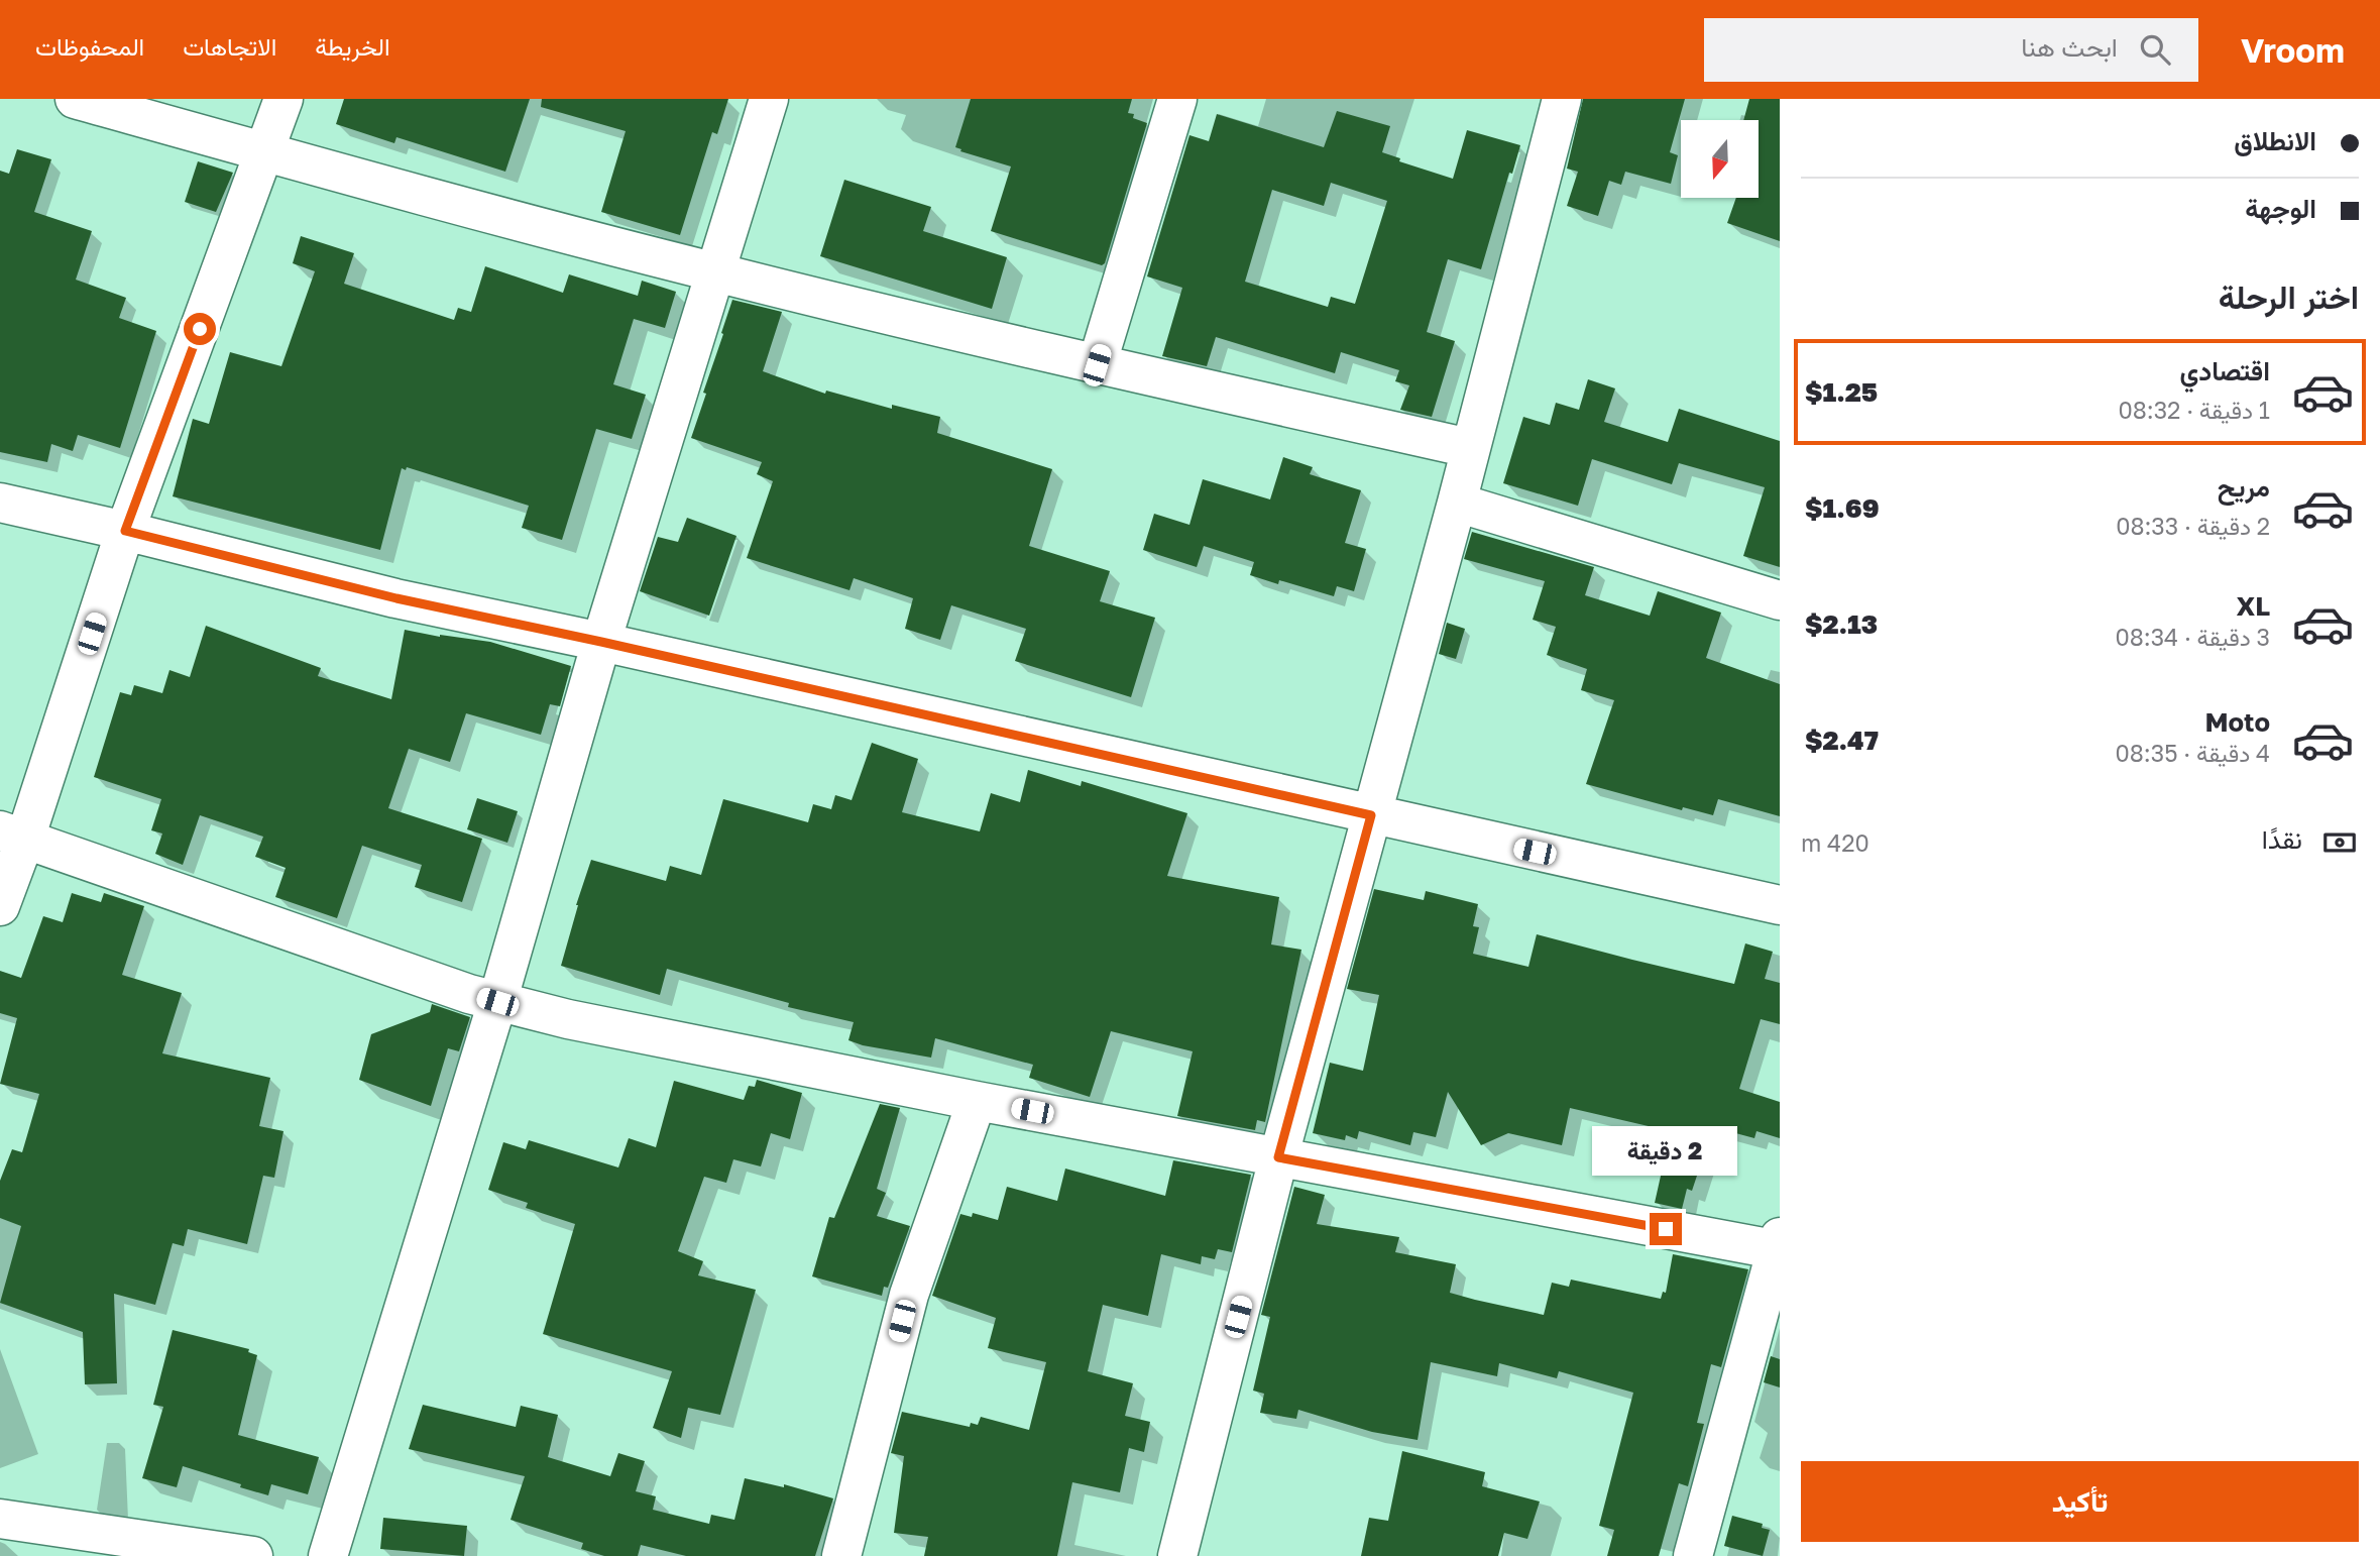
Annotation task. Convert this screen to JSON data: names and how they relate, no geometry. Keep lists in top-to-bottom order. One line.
{"north":"bottom","page":{"header":"Vroom","search":"ابحث هنا","nav":["الخريطة","الاتجاهات","المحفوظات"],"banner":["الانطلاق","الوجهة"],"heading":"اختر الرحلة","list":[{"name":"اقتصادي","note":"1 دقيقة · 08:32","value":"$1.25"},{"name":"مريح","note":"2 دقيقة · 08:33","value":"$1.69"},{"name":"XL","note":"3 دقيقة · 08:34","value":"$2.13"},{"name":"Moto","note":"4 دقيقة · 08:35","value":"$2.47"}],"pay":["نقدًا","420 m"],"bubble":"2 دقيقة","buttons":"تأكيد"}}
